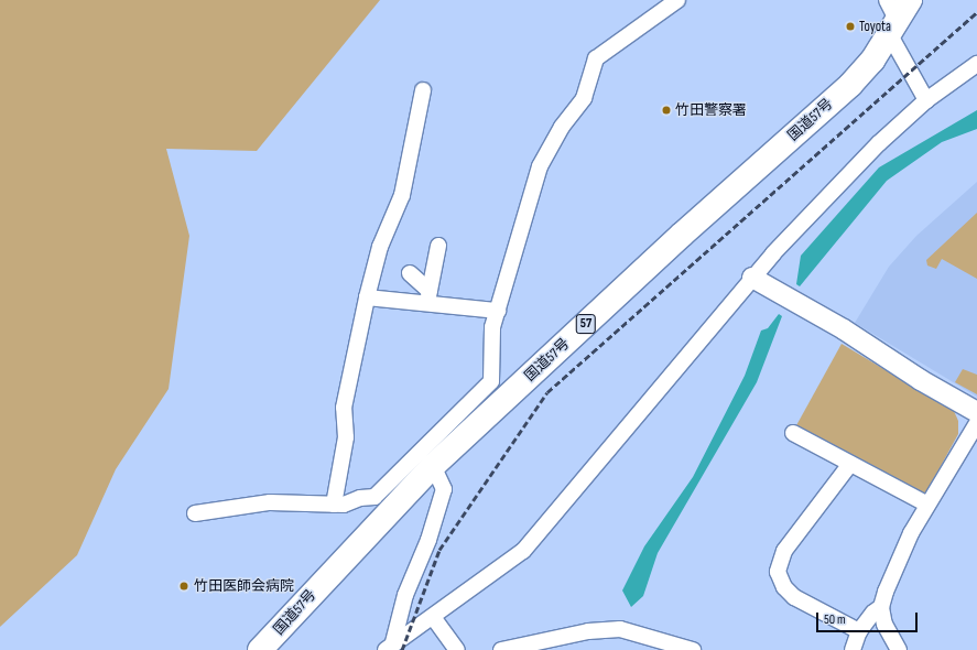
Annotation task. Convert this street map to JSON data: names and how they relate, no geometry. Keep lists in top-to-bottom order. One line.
{"streets":{"highway":["国道57号","57"]},"places":["Toyota","竹田警察署","竹田医師会病院"],"scale_bar":"50 m"}
